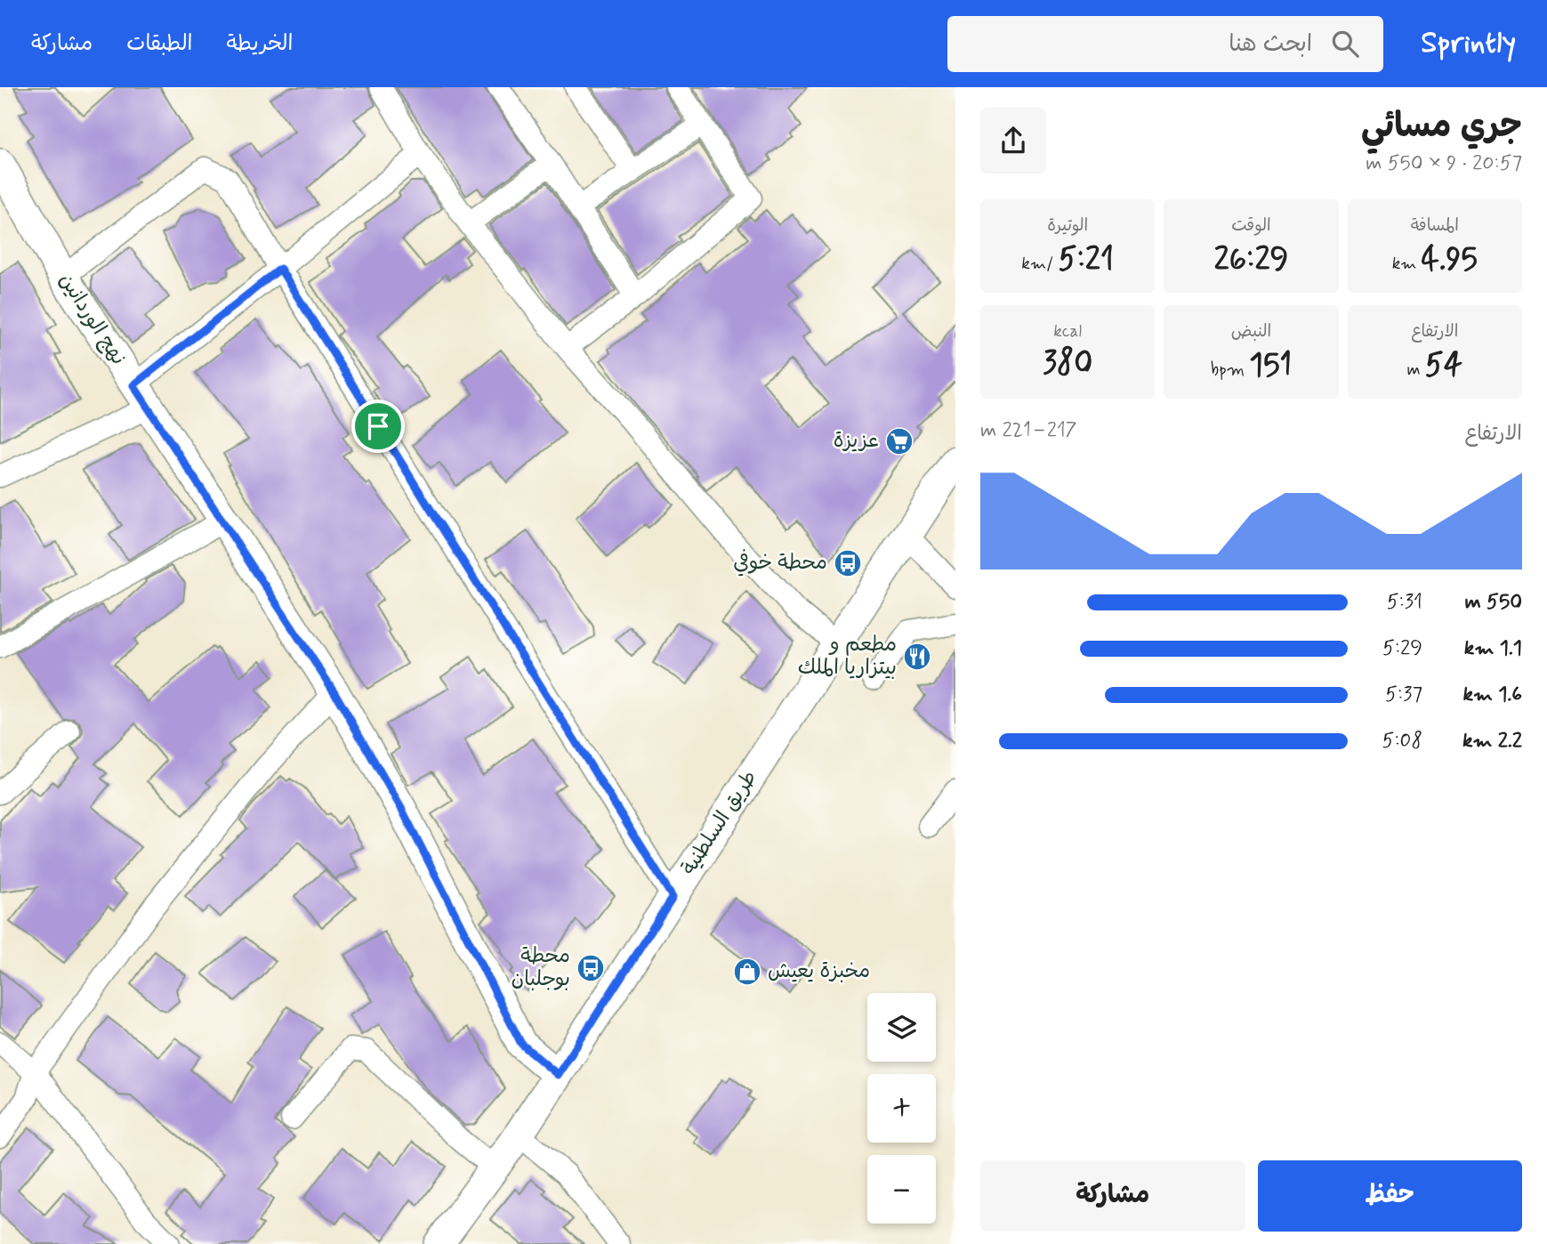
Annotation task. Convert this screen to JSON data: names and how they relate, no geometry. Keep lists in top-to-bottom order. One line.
{"streets":{"street":["نهج الوردانين","طريق السلطنية"]},"crossings":[["نهج الوردانين","طريق السلطنية"]],"places":{"supermarket":["عزيزة"],"bus stop":["محطة خوفي","محطة بوجلبان"],"restaurant":["مطعم و بيتزاريا الملك"],"shop":["مخبزة يعيش"]},"page":{"header":"Sprintly","search":"ابحث هنا","nav":["الخريطة","الطبقات","مشاركة"],"heading":["جري مسائي","20:57 · 9 × 550 m"],"stats":[["المسافة","4.95 km"],["الوقت","26:29"],["الوتيرة","5:21 /km"],["الارتفاع","54 m"],["النبض","151 bpm"],["kcal","380"]],"chart":["الارتفاع","217–221 m"],"list":[{"name":"550 m","note":"5:31"},{"name":"1.1 km","note":"5:29"},{"name":"1.6 km","note":"5:37"},{"name":"2.2 km","note":"5:08"}],"map_buttons":["+","−"],"buttons":["حفظ","مشاركة"]}}
